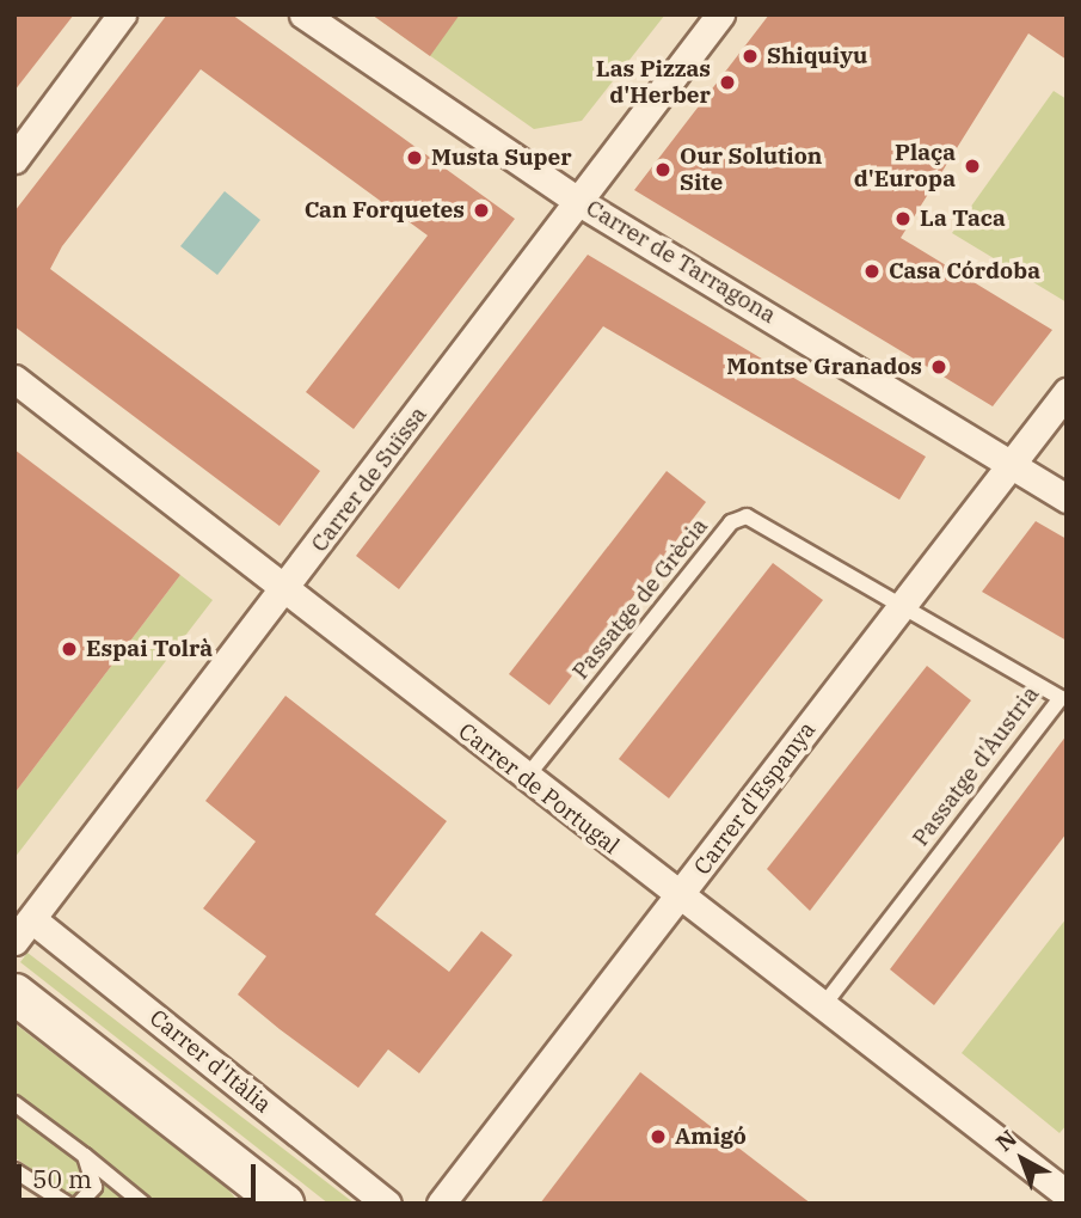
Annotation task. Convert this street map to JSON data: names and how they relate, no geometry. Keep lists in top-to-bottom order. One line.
{"streets":{"street":["Carrer de Tarragona","Carrer de Suïssa","Carrer de Portugal","Carrer d'Espanya","Carrer d'Itàlia"],"lane":["Passatge de Grècia","Passatge d'Àustria"]},"crossings":[["Carrer de Tarragona","Carrer de Suïssa"],["Carrer de Tarragona","Carrer d'Espanya"],["Carrer de Suïssa","Carrer de Portugal"],["Carrer de Suïssa","Carrer d'Itàlia"],["Passatge de Grècia","Passatge d'Àustria"],["Passatge de Grècia","Carrer de Portugal"],["Passatge de Grècia","Carrer d'Espanya"],["Passatge d'Àustria","Carrer de Portugal"],["Passatge d'Àustria","Carrer d'Espanya"],["Carrer de Portugal","Carrer d'Espanya"]],"places":["Shiquiyu","Las Pizzas d'Herber","Musta Super","Plaça d'Europa","Our Solution Site","Can Forquetes","La Taca","Casa Córdoba","Montse Granados","Espai Tolrà","Amigó"],"scale_bar":"50 m","north":"top left"}
